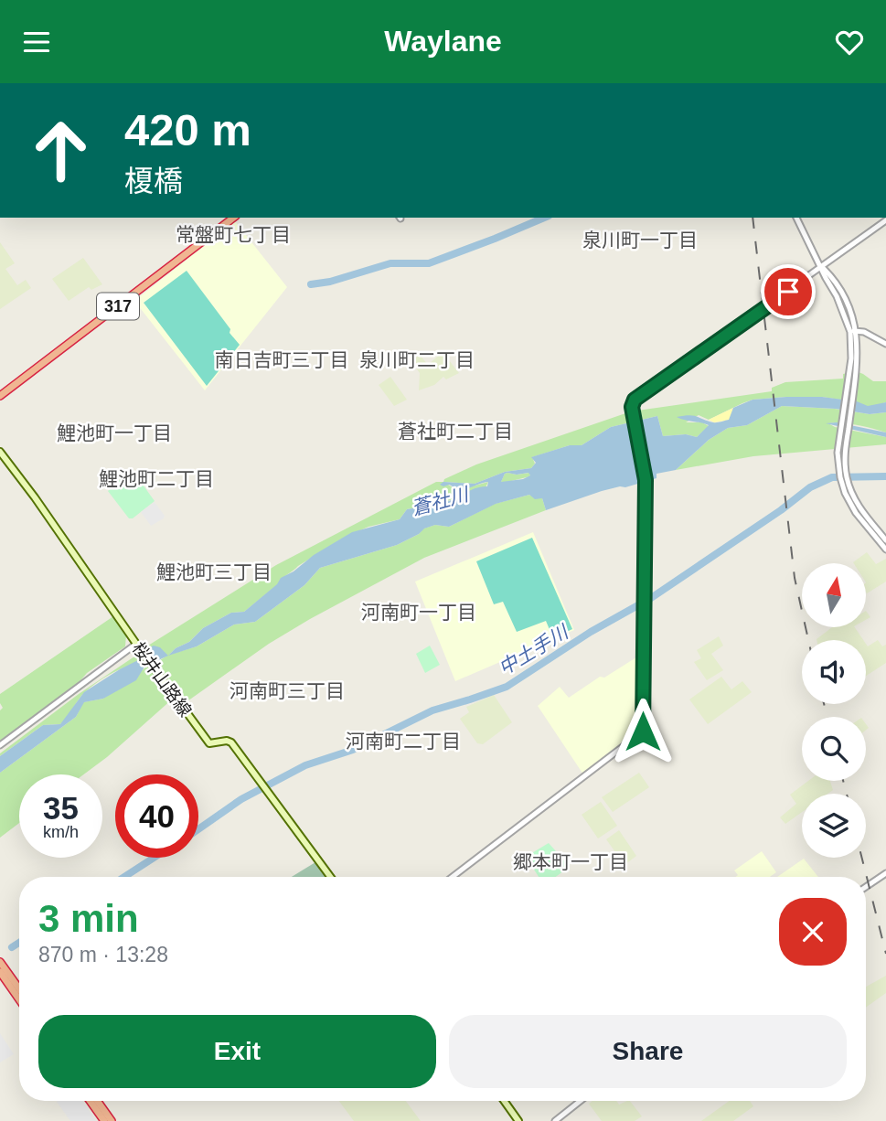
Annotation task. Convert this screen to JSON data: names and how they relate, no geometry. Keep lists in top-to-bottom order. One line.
{"streets":{"highway":["317"],"main road":["桜井山路線"]},"districts":["常盤町七丁目","泉川町一丁目","南日吉町三丁目","泉川町二丁目","蒼社町二丁目","鯉池町一丁目","鯉池町二丁目","鯉池町三丁目","河南町一丁目","河南町三丁目","河南町二丁目","郷本町一丁目"],"water":["蒼社川","中土手川"],"north":"top","page":{"header":"Waylane","turn":["420 m","榎橋"],"speed":"35 km/h","limit":"40","heading":["3 min","870 m · 13:28"],"buttons":["Exit","Share"]}}
